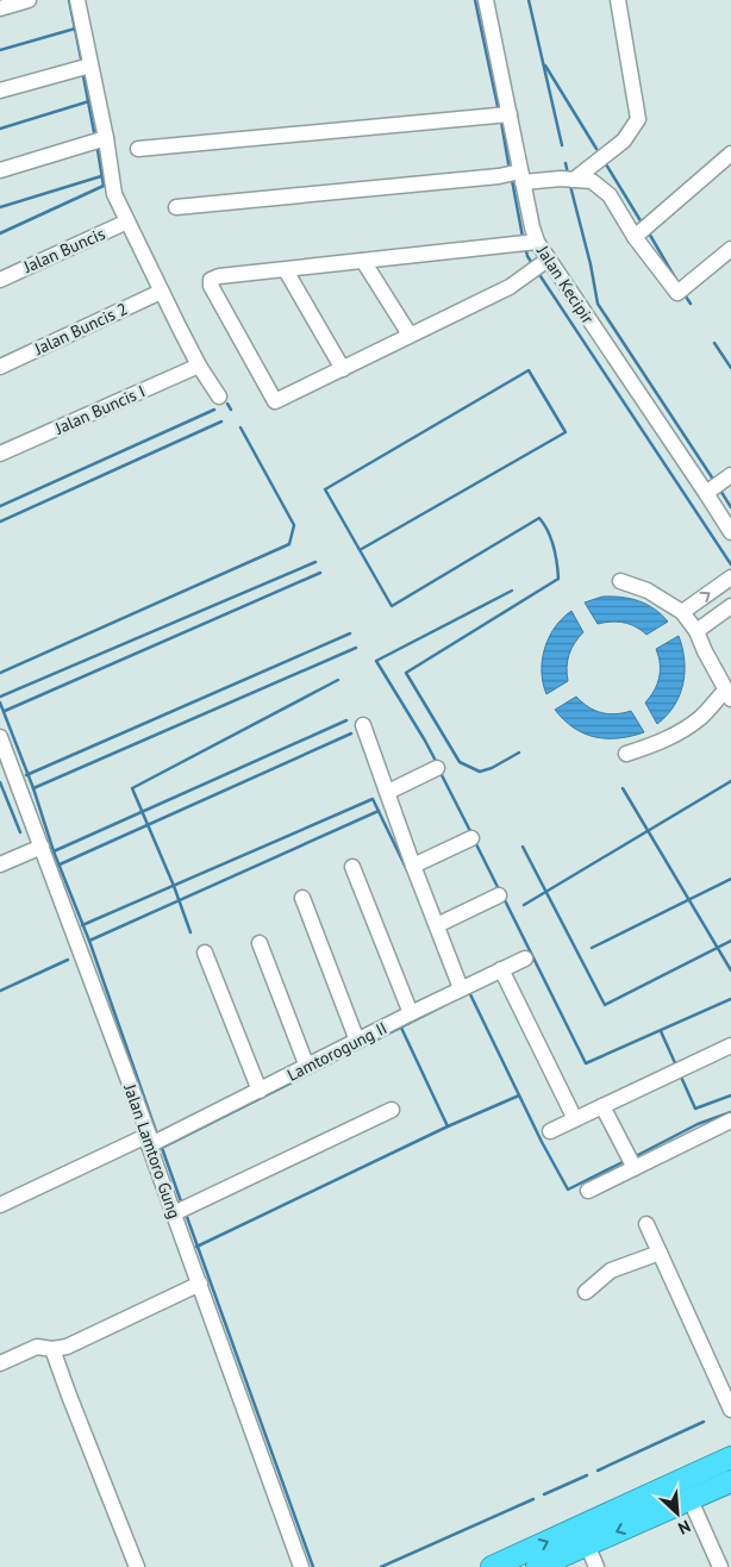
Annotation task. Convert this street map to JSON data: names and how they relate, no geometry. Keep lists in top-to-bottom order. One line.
{"streets":{"street":["Jalan Buncis","Jalan Kecipir","Jalan Buncis 2","Jalan Buncis I","Lamtorogung II","Jalan Lamtoro Gung"]},"crossings":[["Lamtorogung II","Jalan Lamtoro Gung"]],"north":"bottom right"}
